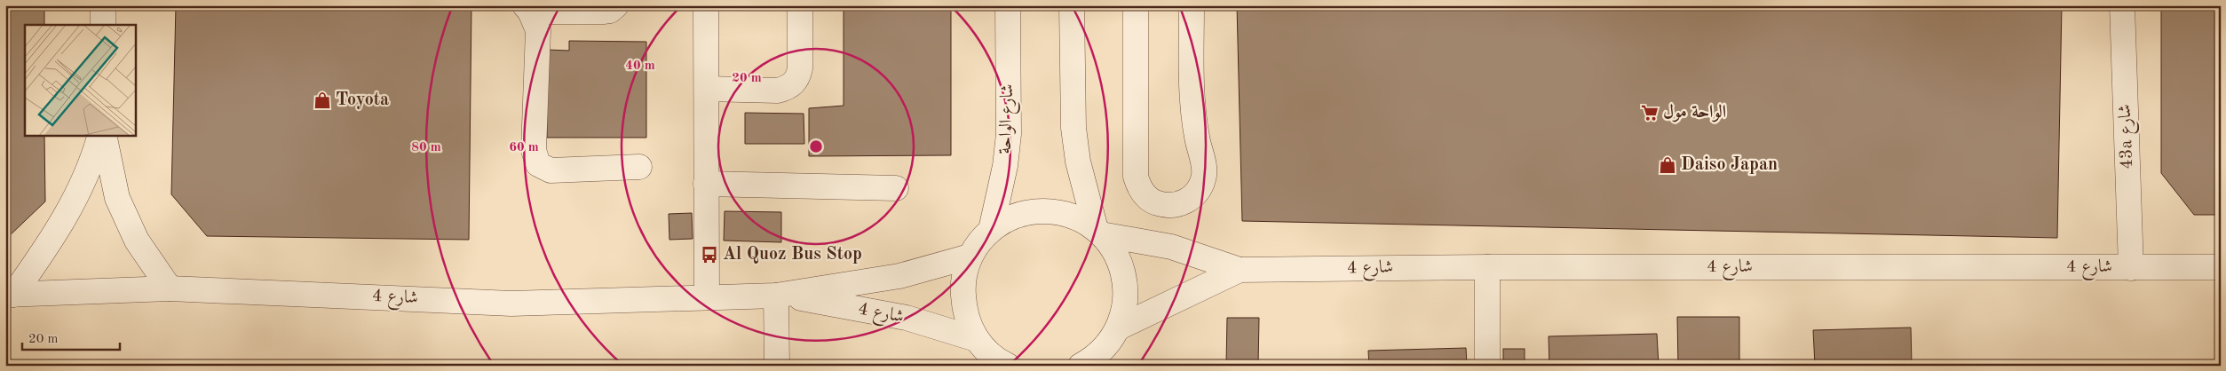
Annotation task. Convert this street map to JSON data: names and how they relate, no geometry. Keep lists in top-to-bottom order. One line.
{"streets":{"street":["شارع الواحة","43a شارع","شارع 4"]},"crossings":[["43a شارع","شارع 4"]],"places":{"shop":["Toyota","Daiso Japan"],"supermarket":["الواحة مول"],"bus stop":["Al Quoz Bus Stop"]},"scale_bar":"20 m","rings":["40 m","20 m","60 m","80 m"]}
